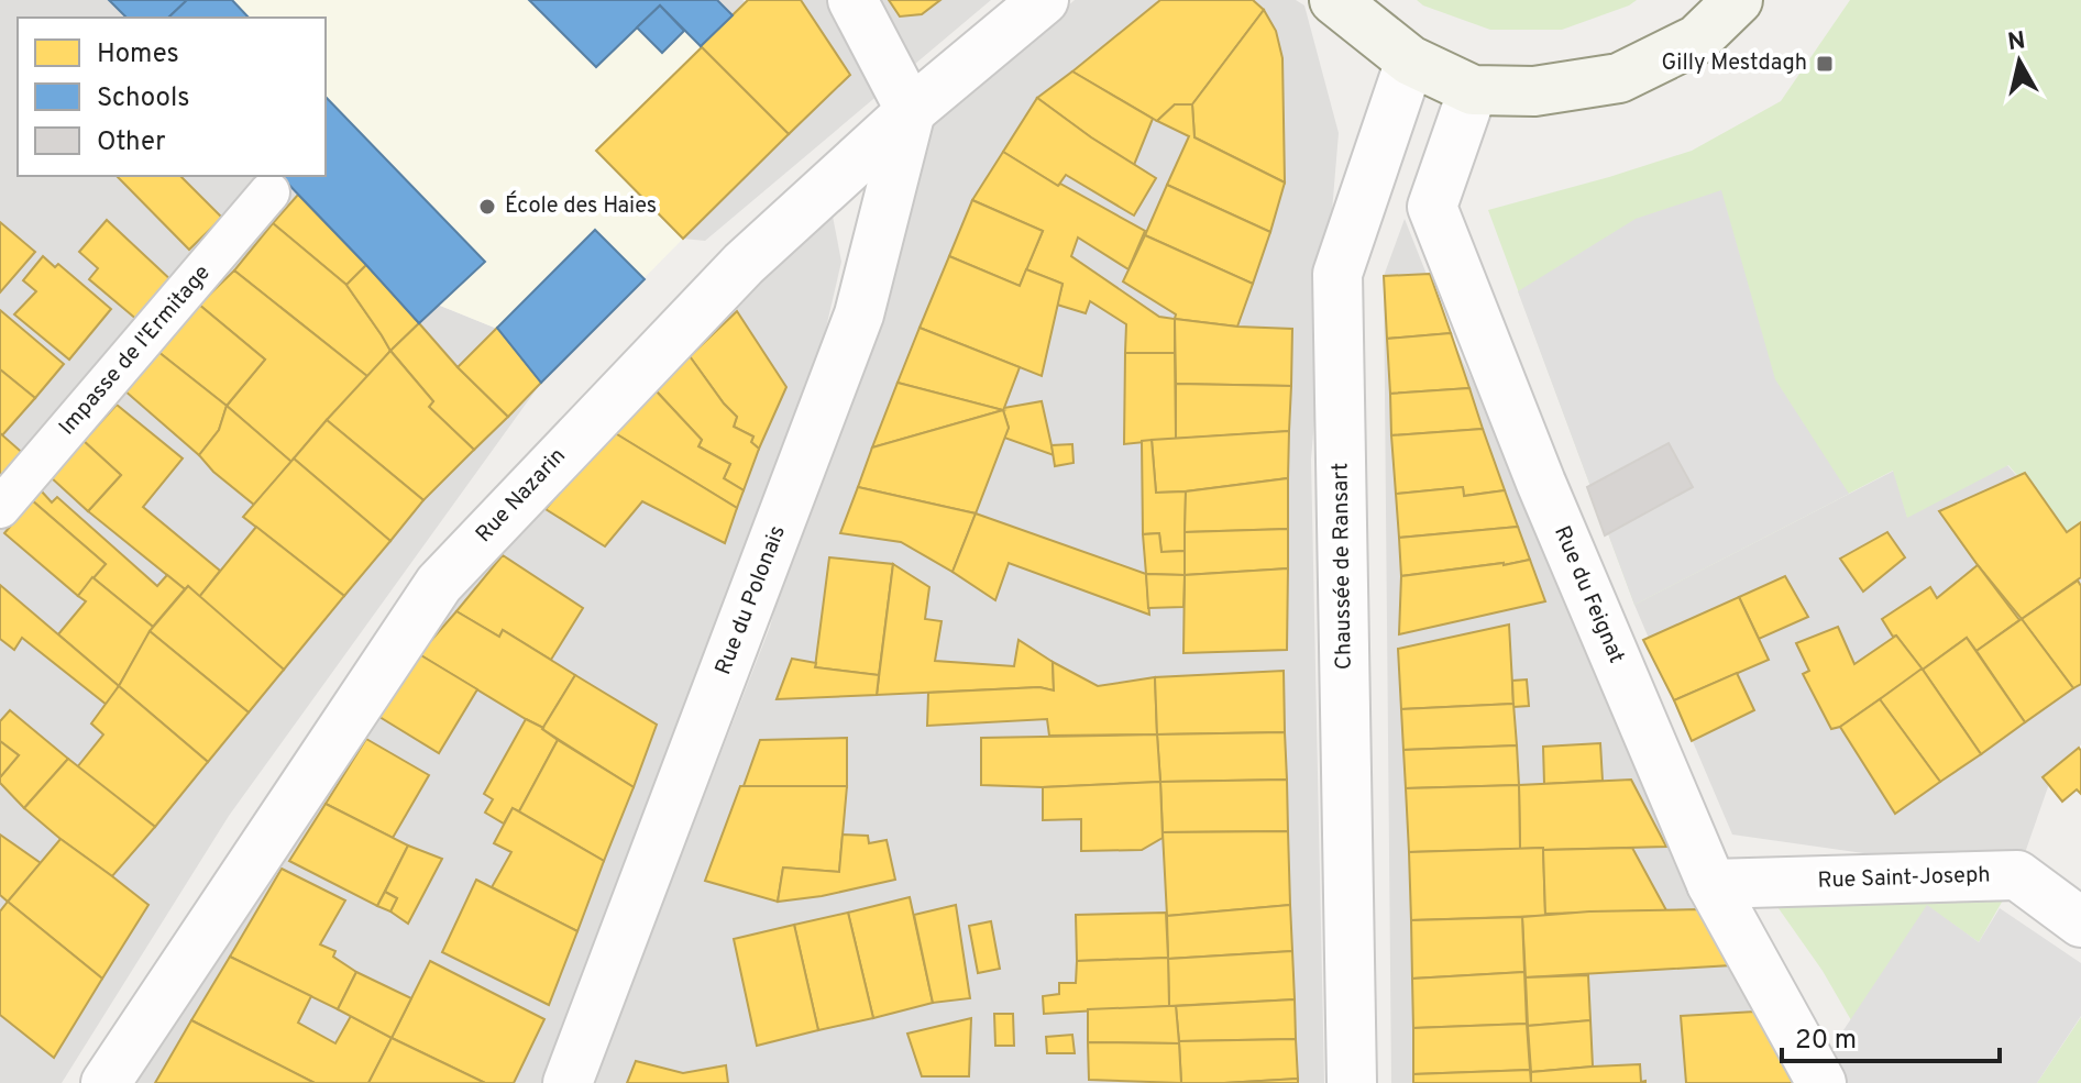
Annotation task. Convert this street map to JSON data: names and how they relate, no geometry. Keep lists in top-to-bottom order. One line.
{"streets":{"street":["Rue Nazarin","Chaussée de Ransart","Rue du Feignat","Rue du Polonais","Rue Saint-Joseph"],"lane":["Impasse de l'Ermitage"]},"crossings":[["Rue Nazarin","Rue du Polonais"],["Rue du Feignat","Rue Saint-Joseph"]],"places":{"transit":["Gilly Mestdagh"],"other":["École des Haies"]},"legend":["Homes","Schools","Other"],"scale_bar":"20 m","north":"top"}
